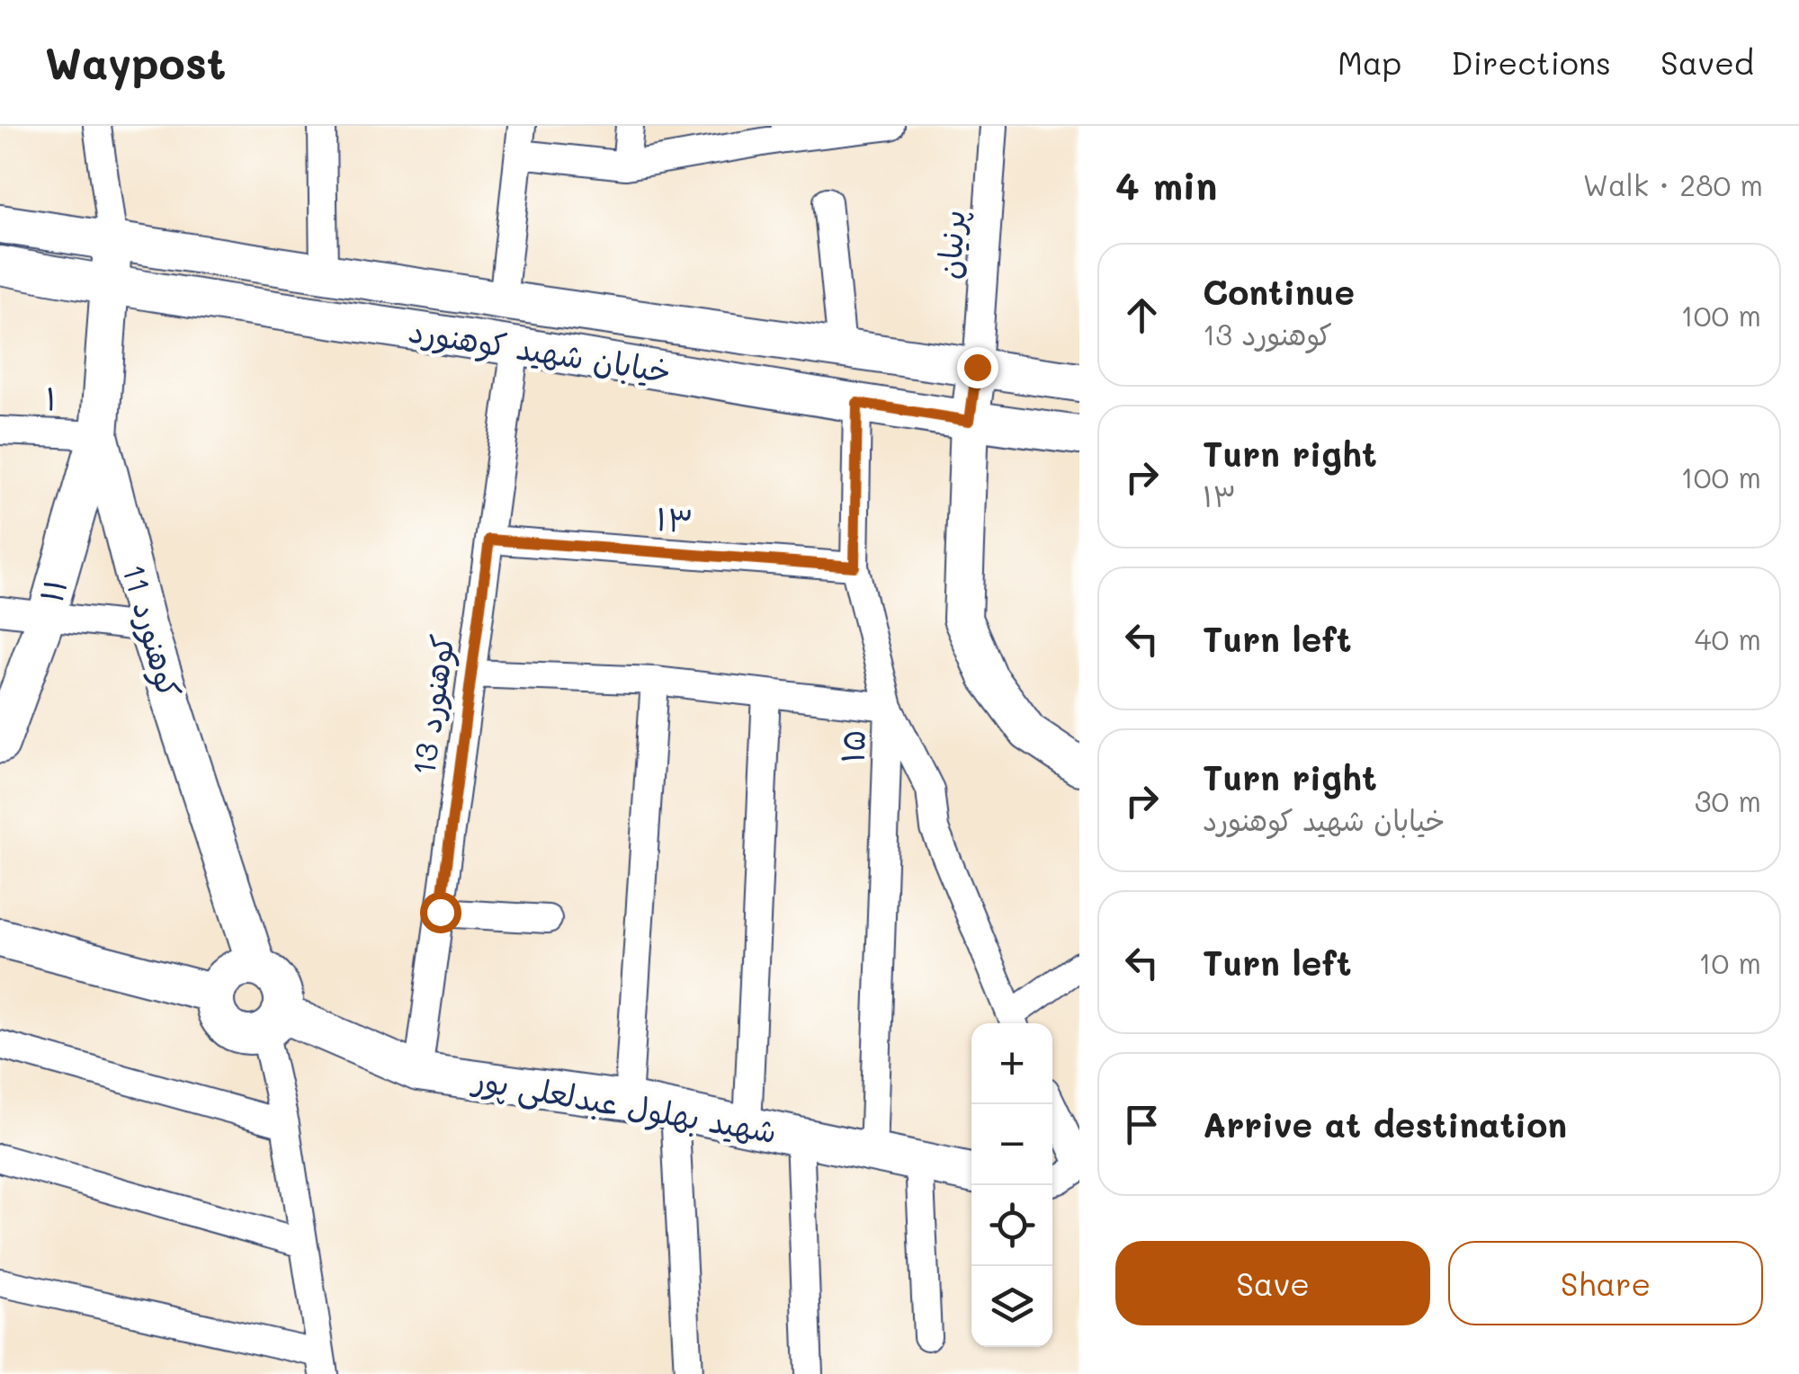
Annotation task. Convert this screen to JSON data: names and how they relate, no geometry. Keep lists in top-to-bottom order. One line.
{"streets":{"street":["پرنیان","خیابان شهید کوهنورد","۱","۱۳","۱۱","کوهنورد 11","کوهنورد 13","۱۵","شهید بهلول عبدلعلی پور"]},"crossings":[["پرنیان","خیابان شهید کوهنورد"],["خیابان شهید کوهنورد","کوهنورد 11"],["خیابان شهید کوهنورد","کوهنورد 13"],["۱","۱۱"],["۱","کوهنورد 11"],["۱۳","کوهنورد 13"],["۱۱","کوهنورد 11"],["کوهنورد 11","شهید بهلول عبدلعلی پور"],["کوهنورد 13","۱۵"],["کوهنورد 13","شهید بهلول عبدلعلی پور"],["۱۵","شهید بهلول عبدلعلی پور"]],"page":{"header":"Waypost","nav":["Map","Directions","Saved"],"heading":["4 min","Walk · 280 m"],"list":[["Continue","کوهنورد 13","100 m"],["Turn right","۱۳","100 m"],["Turn left","40 m"],["Turn right","خیابان شهید کوهنورد","30 m"],["Turn left","10 m"],"Arrive at destination"],"map_buttons":["+","−"],"buttons":["Save","Share"]}}
